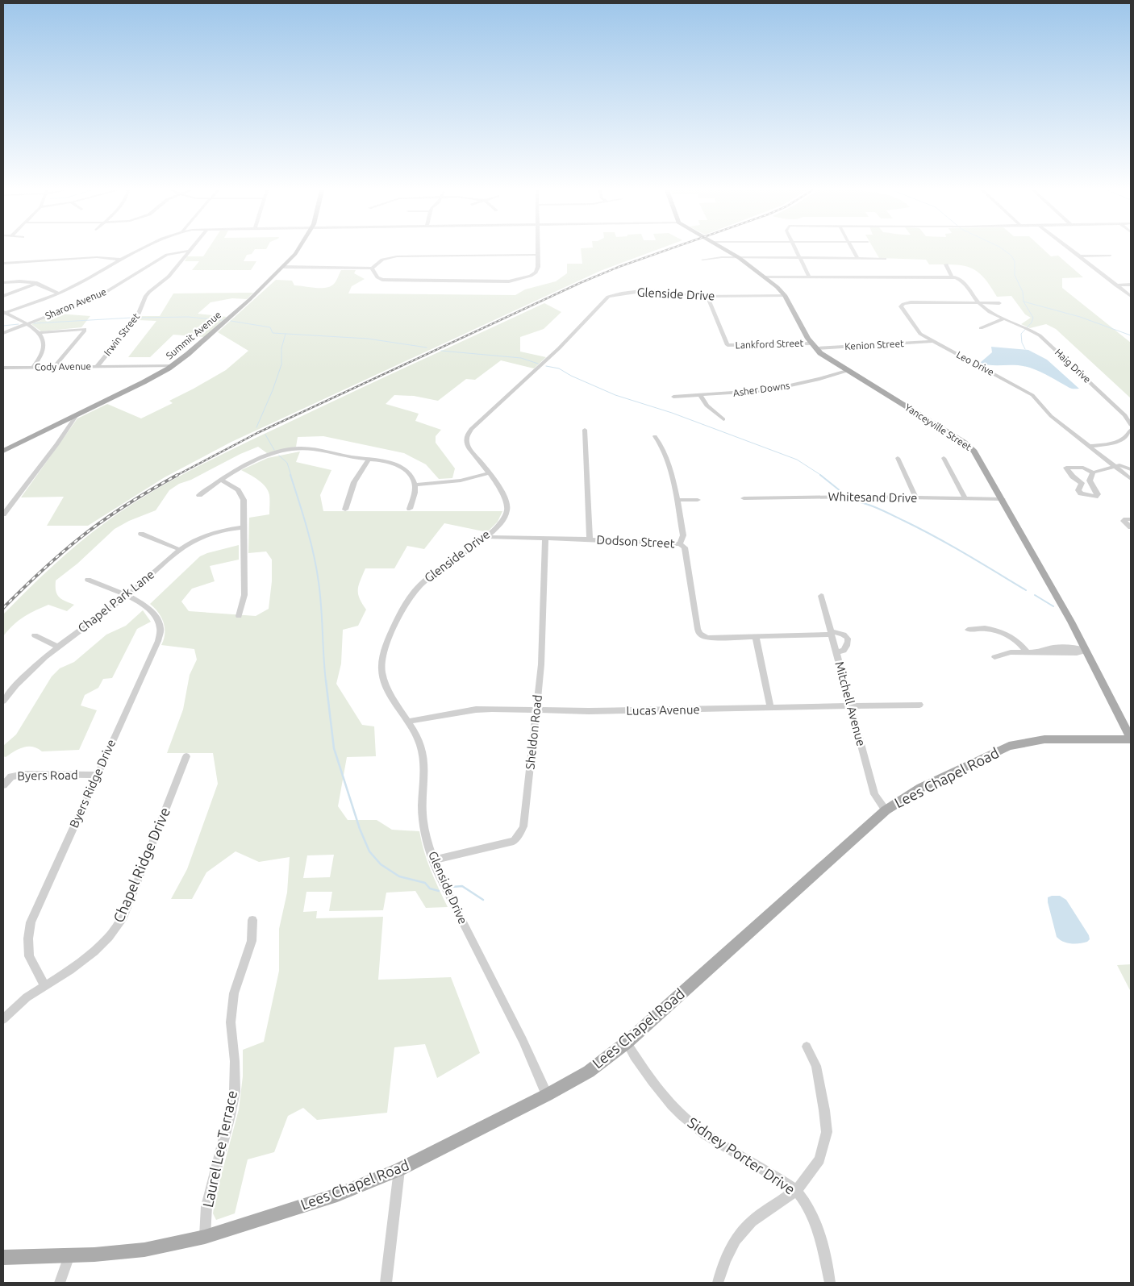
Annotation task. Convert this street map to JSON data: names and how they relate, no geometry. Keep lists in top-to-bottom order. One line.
{"streets":{"main road":["Summit Avenue","Yanceyville Street","Lees Chapel Road"],"street":["Glenside Drive","Sharon Avenue","Irwin Street","Lankford Street","Kenion Street","Leo Drive","Haig Drive","Cody Avenue","Asher Downs","Whitesand Drive","Dodson Street","Chapel Park Lane","Mitchell Avenue","Lucas Avenue","Sheldon Road","Byers Road","Byers Ridge Drive","Chapel Ridge Drive","Laurel Lee Terrace","Sidney Porter Drive"]},"crossings":[["Glenside Drive","Yanceyville Street"],["Glenside Drive","Dodson Street"],["Glenside Drive","Lucas Avenue"],["Glenside Drive","Sheldon Road"],["Glenside Drive","Lees Chapel Road"],["Sharon Avenue","Irwin Street"],["Irwin Street","Cody Avenue"],["Summit Avenue","Cody Avenue"],["Lankford Street","Yanceyville Street"],["Kenion Street","Leo Drive"],["Kenion Street","Yanceyville Street"],["Asher Downs","Yanceyville Street"],["Yanceyville Street","Whitesand Drive"],["Yanceyville Street","Lees Chapel Road"],["Dodson Street","Mitchell Avenue"],["Dodson Street","Sheldon Road"],["Chapel Park Lane","Byers Ridge Drive"],["Mitchell Avenue","Lucas Avenue"],["Mitchell Avenue","Lees Chapel Road"],["Lucas Avenue","Sheldon Road"],["Byers Road","Byers Ridge Drive"],["Lees Chapel Road","Laurel Lee Terrace"],["Lees Chapel Road","Sidney Porter Drive"],["Byers Ridge Drive","Chapel Ridge Drive"]]}
